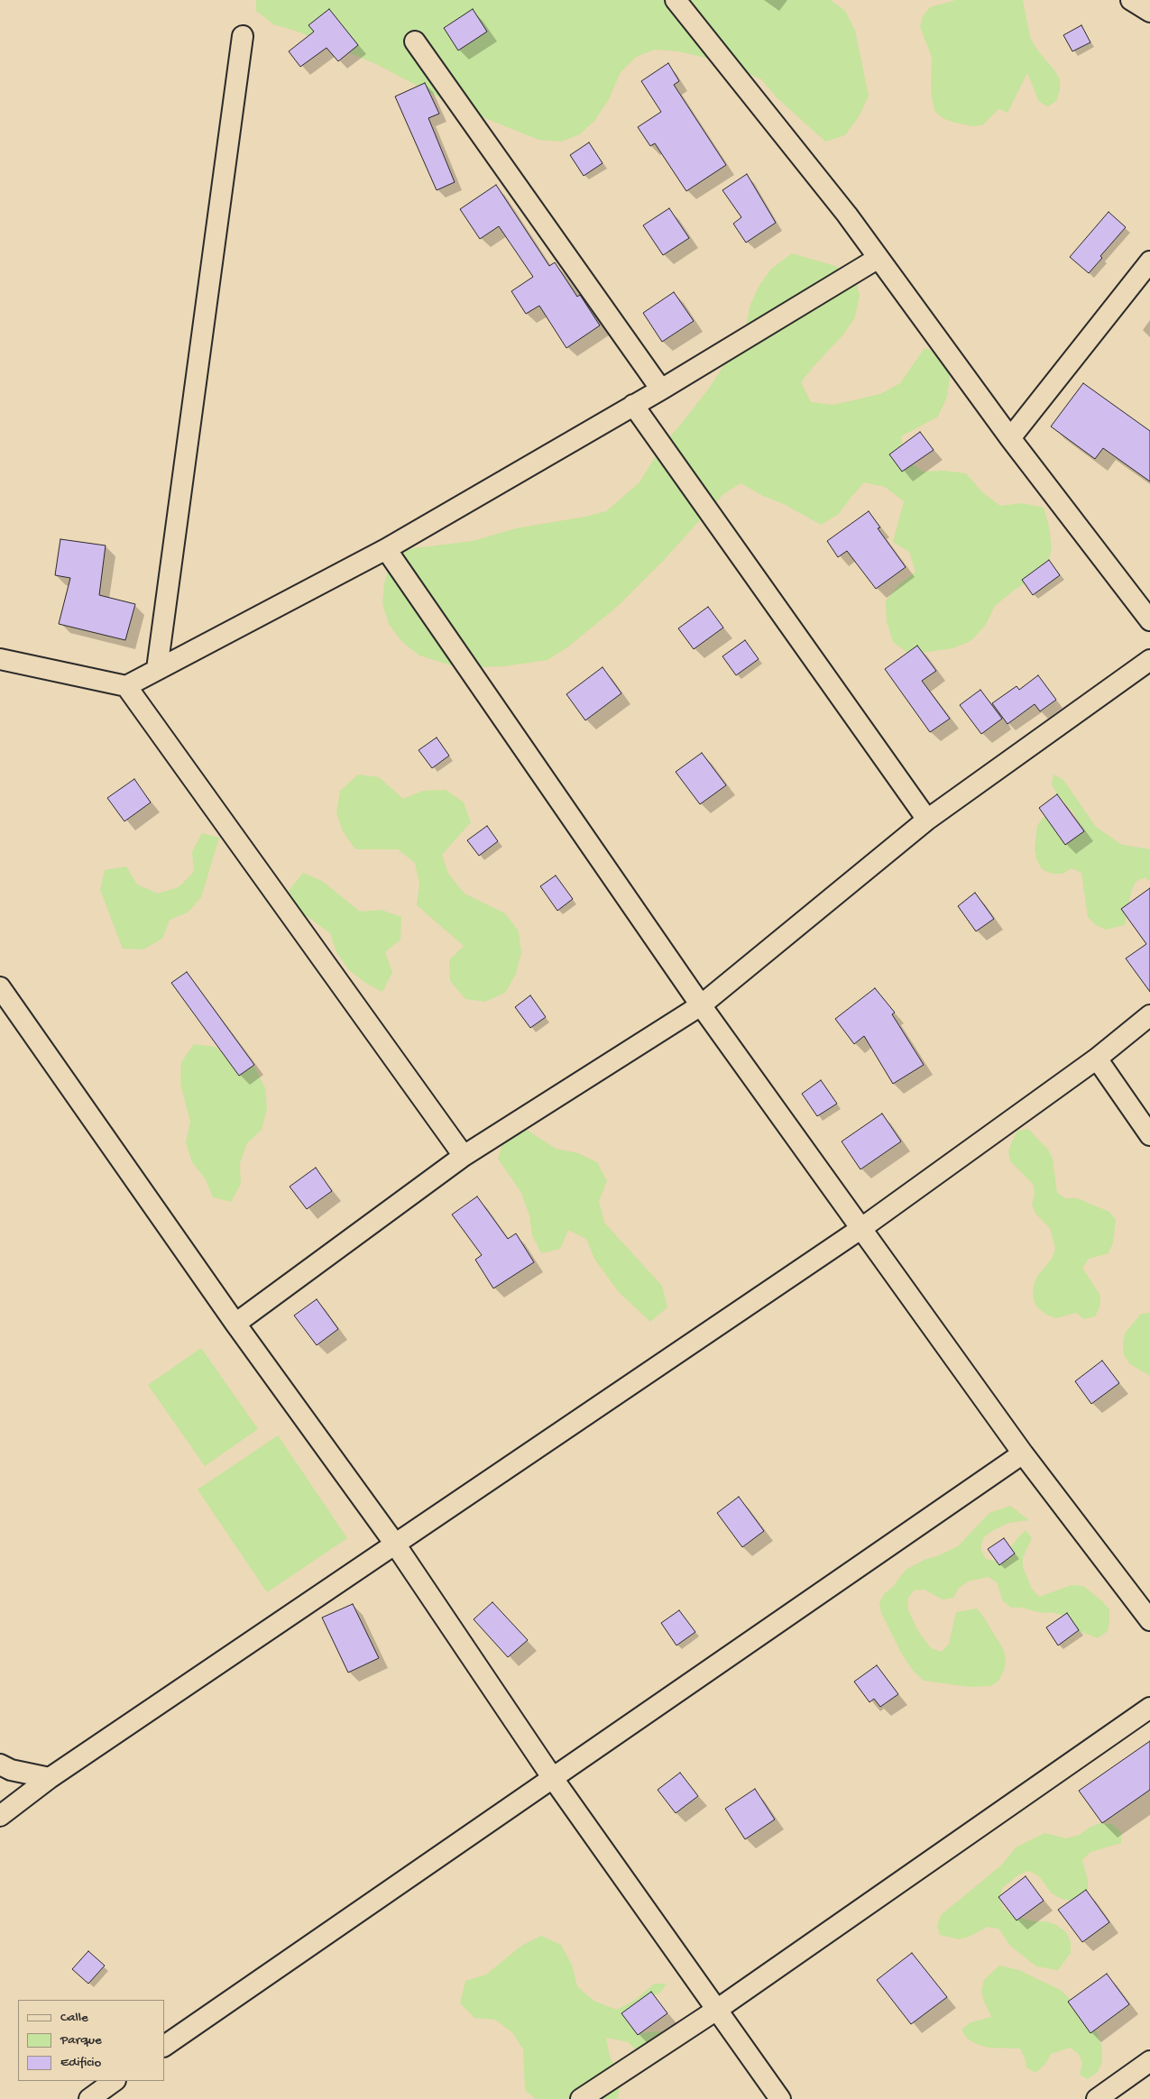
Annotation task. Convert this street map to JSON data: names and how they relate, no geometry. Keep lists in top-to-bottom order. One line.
{"legend":["Calle","Parque","Edificio"]}
